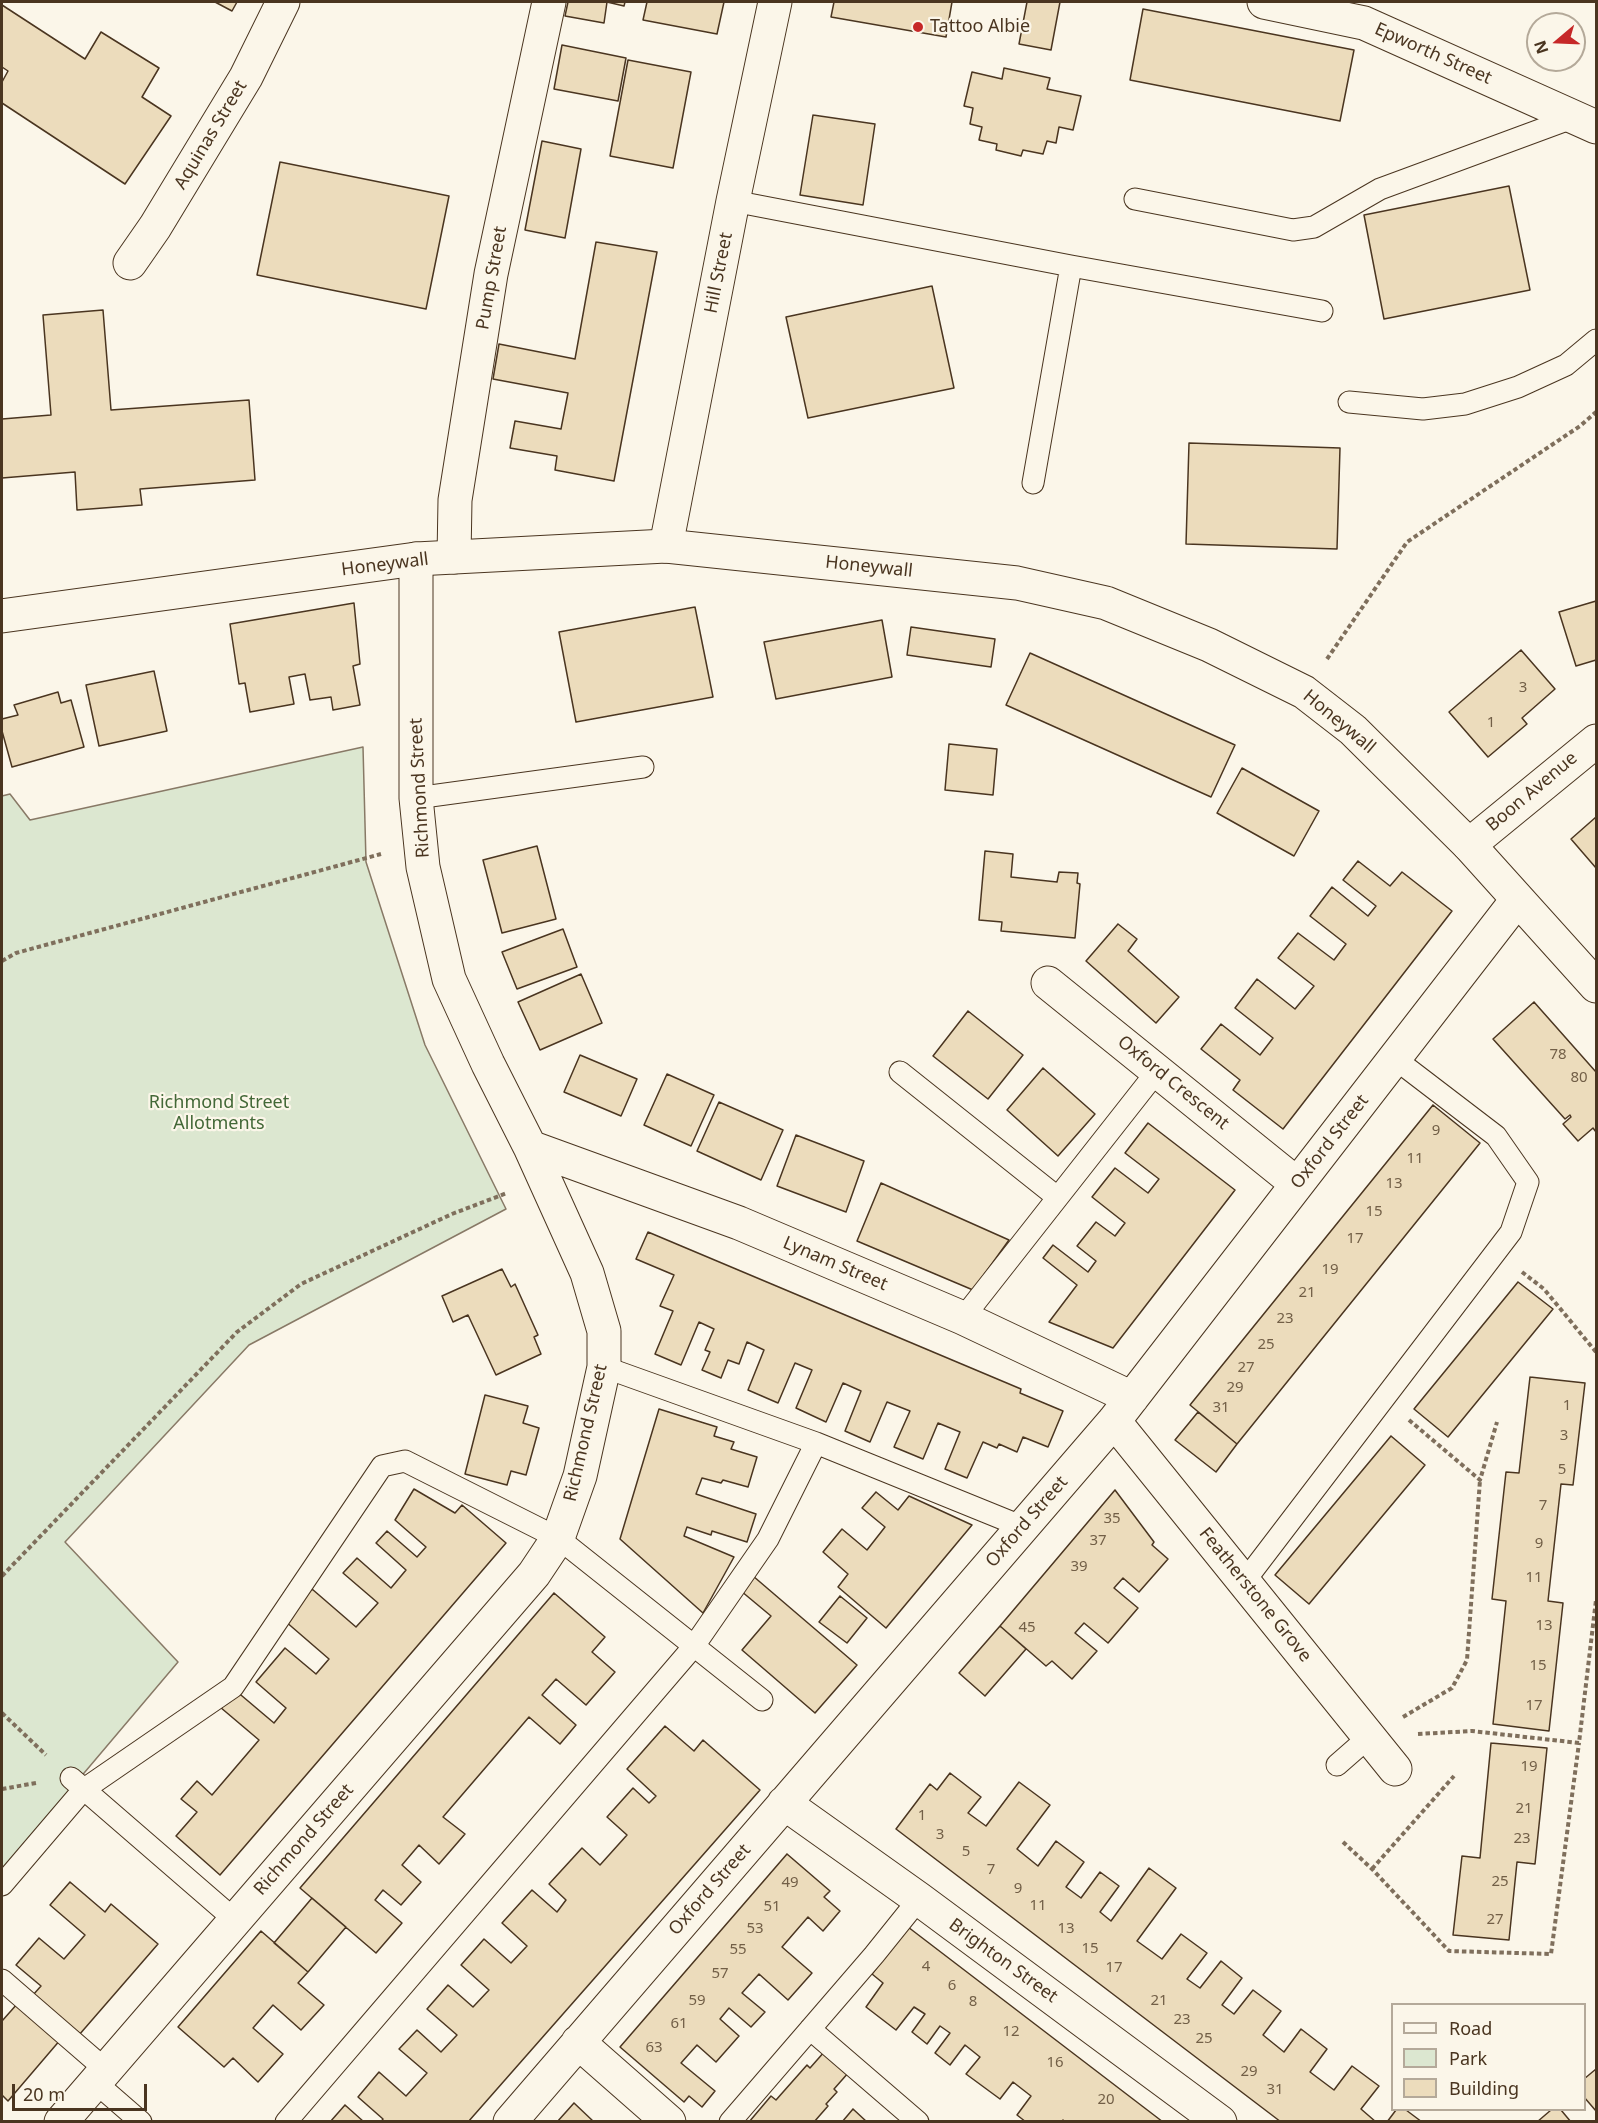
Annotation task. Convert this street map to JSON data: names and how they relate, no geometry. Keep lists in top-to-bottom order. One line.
{"streets":{"street":["Epworth Street","Aquinas Street","Hill Street","Pump Street","Honeywall","Richmond Street","Boon Avenue","Oxford Crescent","Oxford Street","Lynam Street","Featherstone Grove","Brighton Street"]},"crossings":[["Hill Street","Honeywall"],["Pump Street","Honeywall"],["Honeywall","Richmond Street"],["Honeywall","Boon Avenue"],["Honeywall","Oxford Street"],["Richmond Street","Lynam Street"],["Oxford Crescent","Oxford Street"],["Oxford Street","Lynam Street"],["Oxford Street","Featherstone Grove"],["Oxford Street","Brighton Street"],["Lynam Street","Featherstone Grove"]],"parks":["Richmond Street Allotments"],"places":["Tattoo Albie"],"house_numbers":["3","1","78","80","9","11","13","15","17","19","21","23","25","27","29","1","31","3","5","7","35","37","9","39","11","13","45","15","17","19","21","1","3","23","5","7","25","49","9","11","51","27","53","13","15","55","4","17","57","6","59","21","8","23","61","12","25","63","16","29","31","20"],"legend":["Road","Park","Building"],"scale_bar":"20 m","north":"left"}
